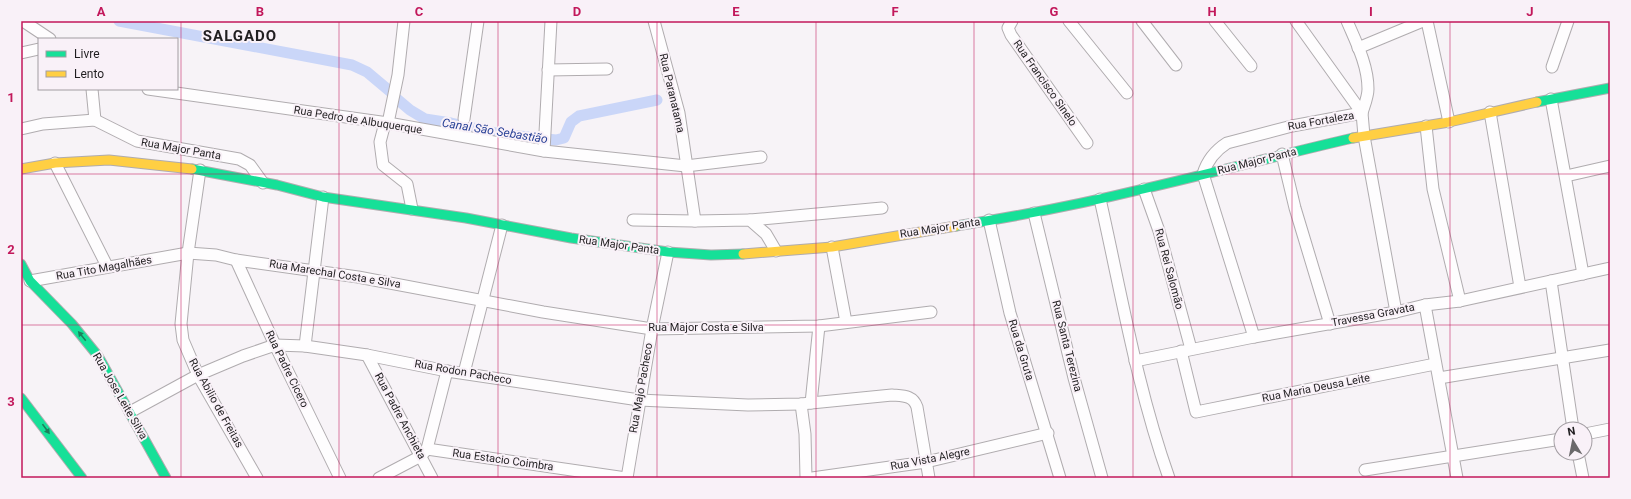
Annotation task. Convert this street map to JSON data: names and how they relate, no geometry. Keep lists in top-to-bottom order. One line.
{"streets":{"street":["Rua Francisco Sinelo","Rua Paranatama","Rua Pedro de Albuquerque","Rua Fortaleza","Rua Major Panta","Rua Tito Magalhães","Rua Rei Salomão","Rua Marechal Costa e Silva","Travessa Gravata","Rua Major Costa e Silva","Rua Santa Terezina","Rua da Gruta","Rua Padre Cicero","Rua Rodon Pacheco","Rua Majo Pacheco","Rua Maria Deusa Leite","Rua Jose Leite Silva","Rua Abilio de Freitas","Rua Padre Anchieta","Rua Vista Alegre","Rua Estacio Coimbra"]},"crossings":[["Rua Paranatama","Rua Pedro de Albuquerque"],["Rua Fortaleza","Rua Major Panta"],["Rua Major Panta","Rua Rei Salomão"],["Rua Major Panta","Rua Santa Terezina"],["Rua Major Panta","Rua da Gruta"],["Rua Major Panta","Rua Majo Pacheco"],["Rua Major Panta","Rua Abilio de Freitas"],["Rua Tito Magalhães","Rua Marechal Costa e Silva"],["Rua Tito Magalhães","Rua Jose Leite Silva"],["Rua Tito Magalhães","Rua Abilio de Freitas"],["Rua Rei Salomão","Travessa Gravata"],["Rua Rei Salomão","Rua Maria Deusa Leite"],["Rua Marechal Costa e Silva","Rua Major Costa e Silva"],["Rua Marechal Costa e Silva","Rua Padre Cicero"],["Rua Marechal Costa e Silva","Rua Abilio de Freitas"],["Rua Major Costa e Silva","Rua Majo Pacheco"],["Rua da Gruta","Rua Vista Alegre"],["Rua Padre Cicero","Rua Rodon Pacheco"],["Rua Rodon Pacheco","Rua Majo Pacheco"],["Rua Rodon Pacheco","Rua Jose Leite Silva"],["Rua Rodon Pacheco","Rua Abilio de Freitas"],["Rua Rodon Pacheco","Rua Padre Anchieta"],["Rua Majo Pacheco","Rua Estacio Coimbra"],["Rua Padre Anchieta","Rua Estacio Coimbra"]],"districts":["SALGADO"],"water":["Canal São Sebastião"],"legend":["Livre","Lento"],"north":"top","grid":{"columns":["A","B","C","D","E","F","G","H","I","J"],"rows":["1","2","3"]}}
